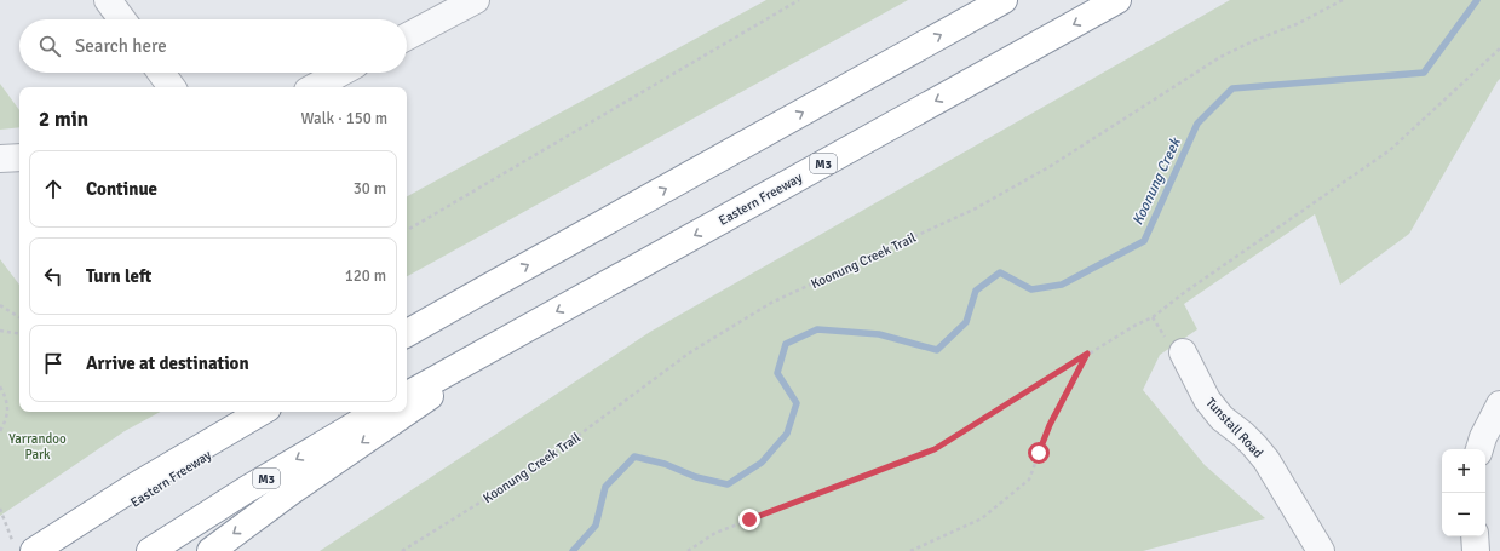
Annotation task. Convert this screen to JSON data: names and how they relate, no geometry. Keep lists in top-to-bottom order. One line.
{"streets":{"highway":["M3","Eastern Freeway"],"street":["Tunstall Road"],"path":["Koonung Creek Trail"]},"water":["Koonung Creek"],"parks":["Yarrandoo Park"],"page":{"search":"Search here","heading":["2 min","Walk · 150 m"],"list":[["Continue","30 m"],["Turn left","120 m"],"Arrive at destination"],"map_buttons":["+","−"]}}
